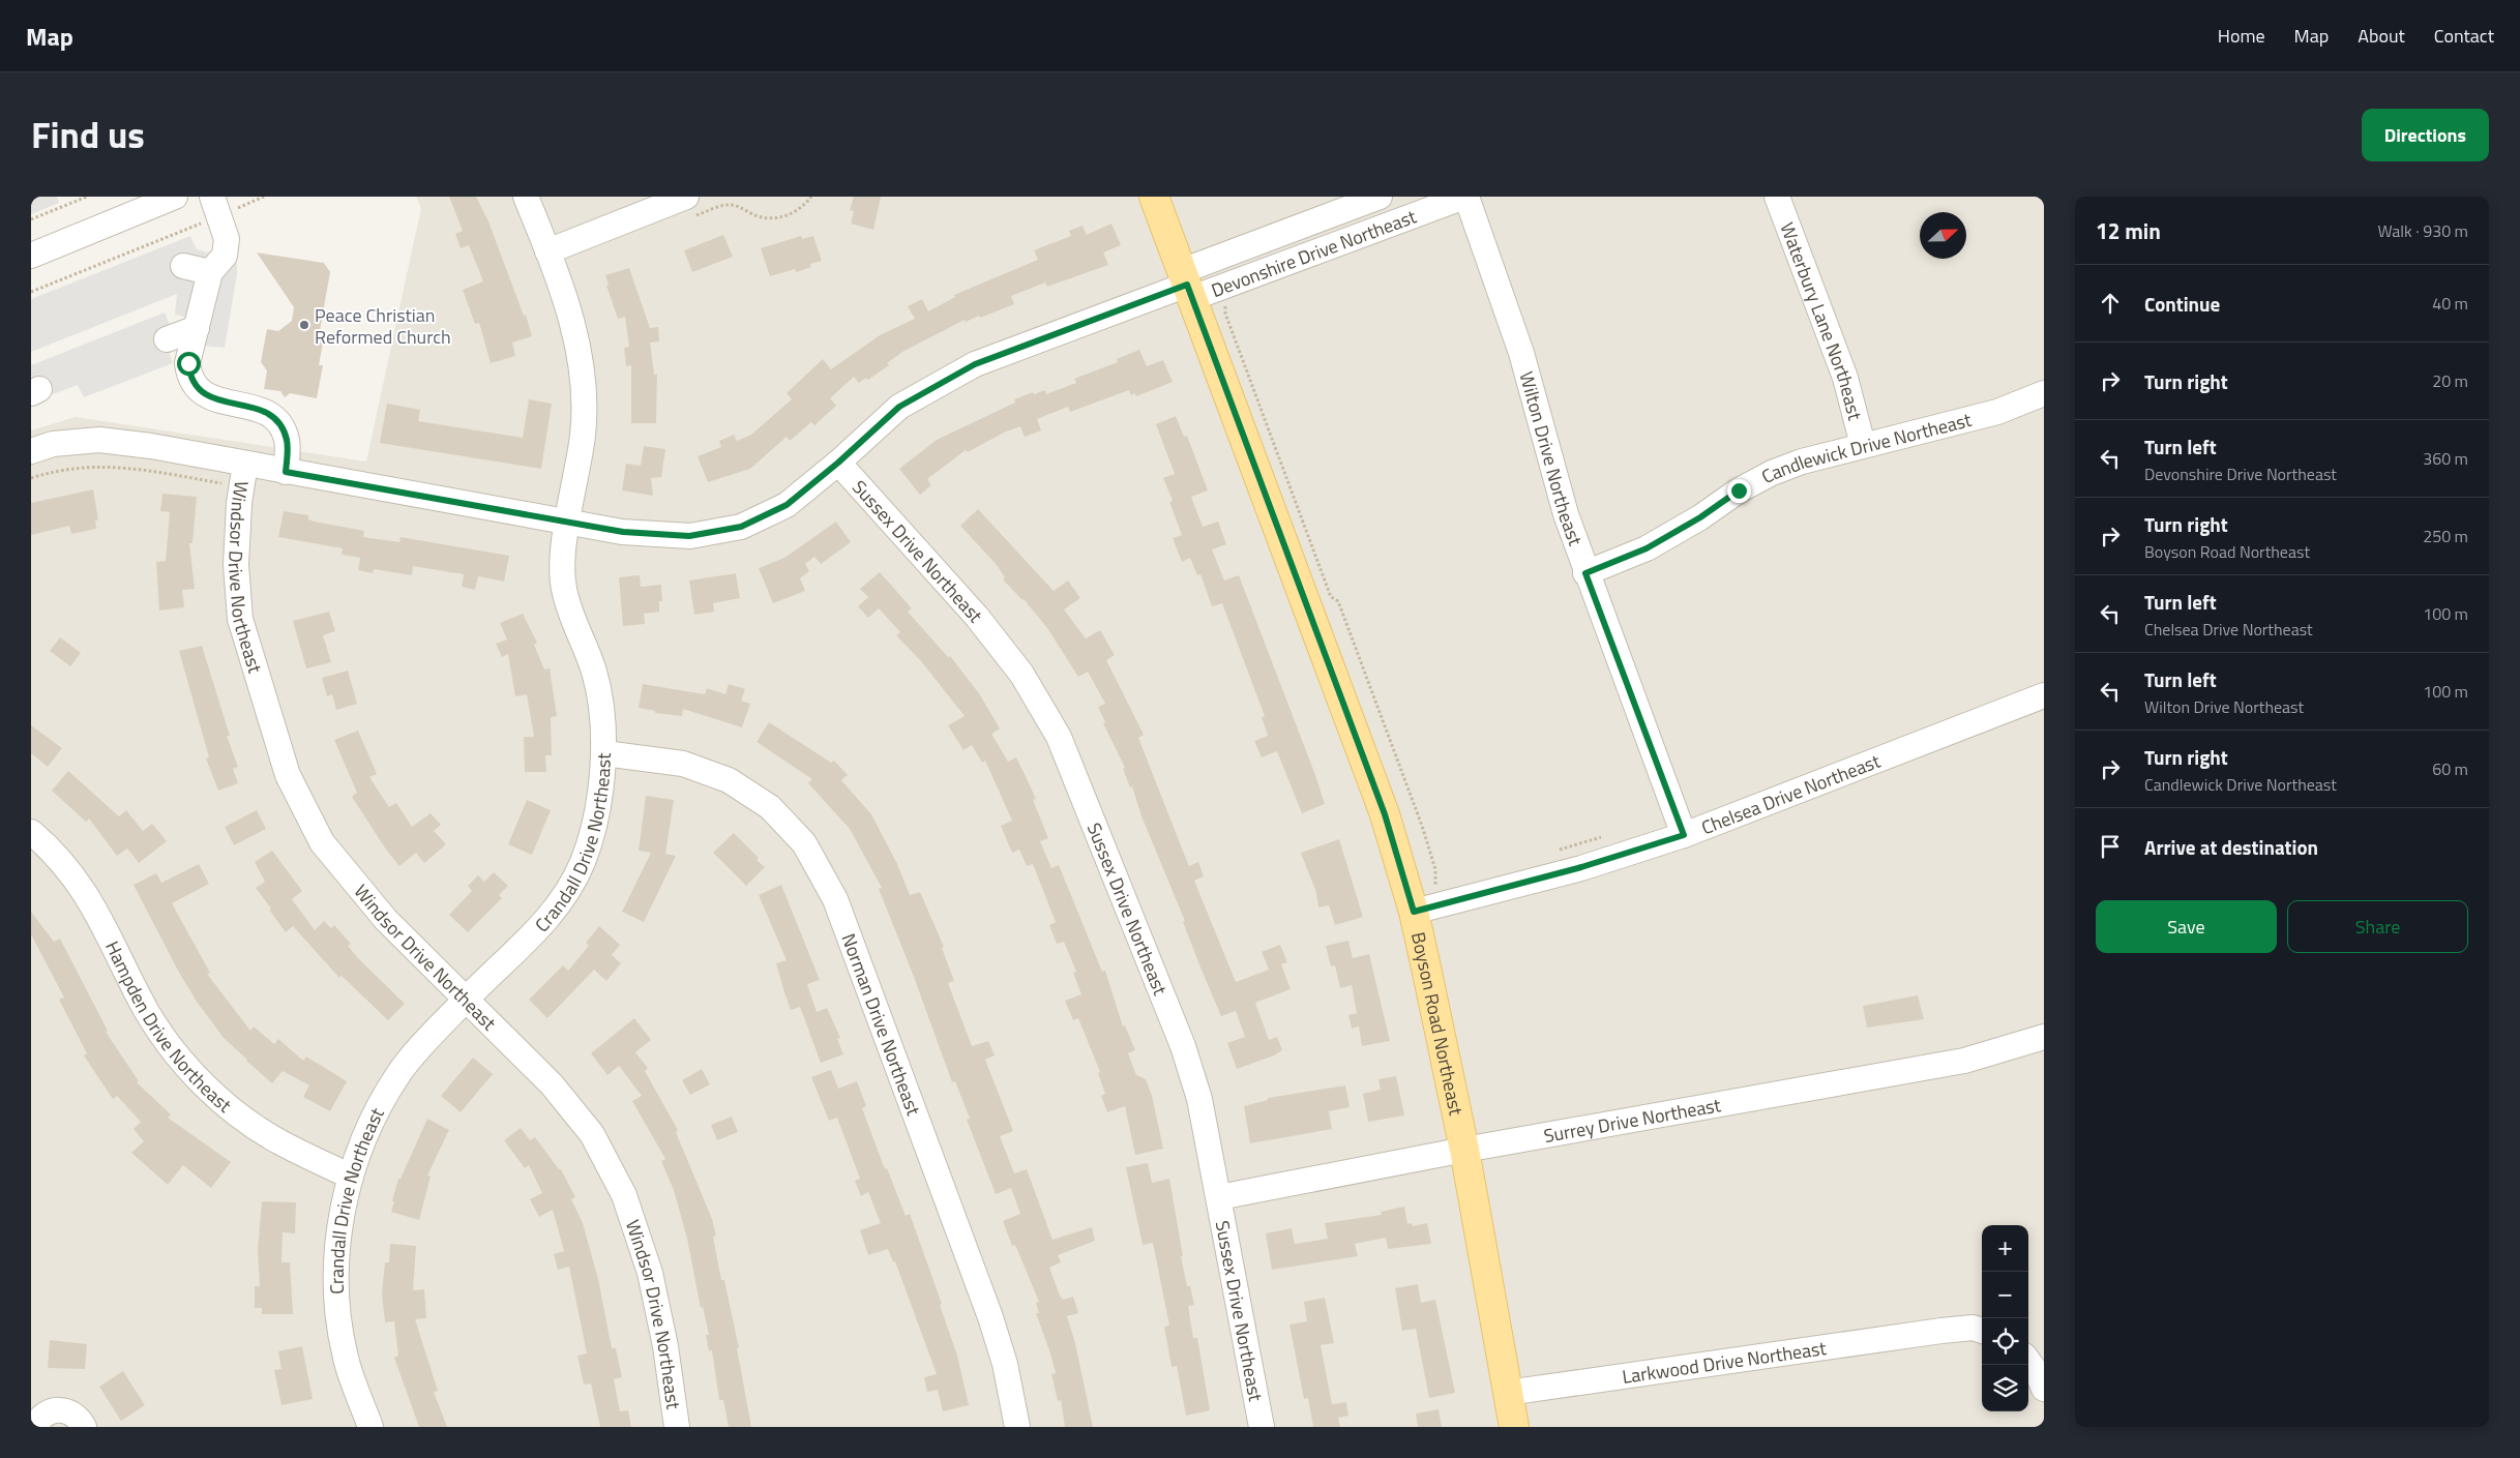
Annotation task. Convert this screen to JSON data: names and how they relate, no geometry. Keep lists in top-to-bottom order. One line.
{"streets":{"main road":["Boyson Road Northeast"],"street":["Devonshire Drive Northeast","Waterbury Lane Northeast","Candlewick Drive Northeast","Wilton Drive Northeast","Sussex Drive Northeast","Windsor Drive Northeast","Chelsea Drive Northeast","Crandall Drive Northeast","Hampden Drive Northeast","Norman Drive Northeast","Surrey Drive Northeast","Larkwood Drive Northeast"]},"crossings":[["Devonshire Drive Northeast","Wilton Drive Northeast"],["Devonshire Drive Northeast","Sussex Drive Northeast"],["Devonshire Drive Northeast","Windsor Drive Northeast"],["Devonshire Drive Northeast","Crandall Drive Northeast"],["Devonshire Drive Northeast","Boyson Road Northeast"],["Waterbury Lane Northeast","Candlewick Drive Northeast"],["Candlewick Drive Northeast","Wilton Drive Northeast"],["Wilton Drive Northeast","Chelsea Drive Northeast"],["Sussex Drive Northeast","Surrey Drive Northeast"],["Windsor Drive Northeast","Crandall Drive Northeast"],["Chelsea Drive Northeast","Boyson Road Northeast"],["Crandall Drive Northeast","Hampden Drive Northeast"],["Crandall Drive Northeast","Norman Drive Northeast"],["Boyson Road Northeast","Surrey Drive Northeast"],["Boyson Road Northeast","Larkwood Drive Northeast"]],"places":["Peace Christian Reformed Church"],"north":"right","page":{"header":"Map","nav":["Home","Map","About","Contact"],"title":"Find us","buttons":["Directions",["Save","Share"]],"heading":["12 min","Walk · 930 m"],"list":[["Continue","40 m"],["Turn right","20 m"],["Turn left","Devonshire Drive Northeast","360 m"],["Turn right","Boyson Road Northeast","250 m"],["Turn left","Chelsea Drive Northeast","100 m"],["Turn left","Wilton Drive Northeast","100 m"],["Turn right","Candlewick Drive Northeast","60 m"],"Arrive at destination"],"map_buttons":["+","−"]}}
